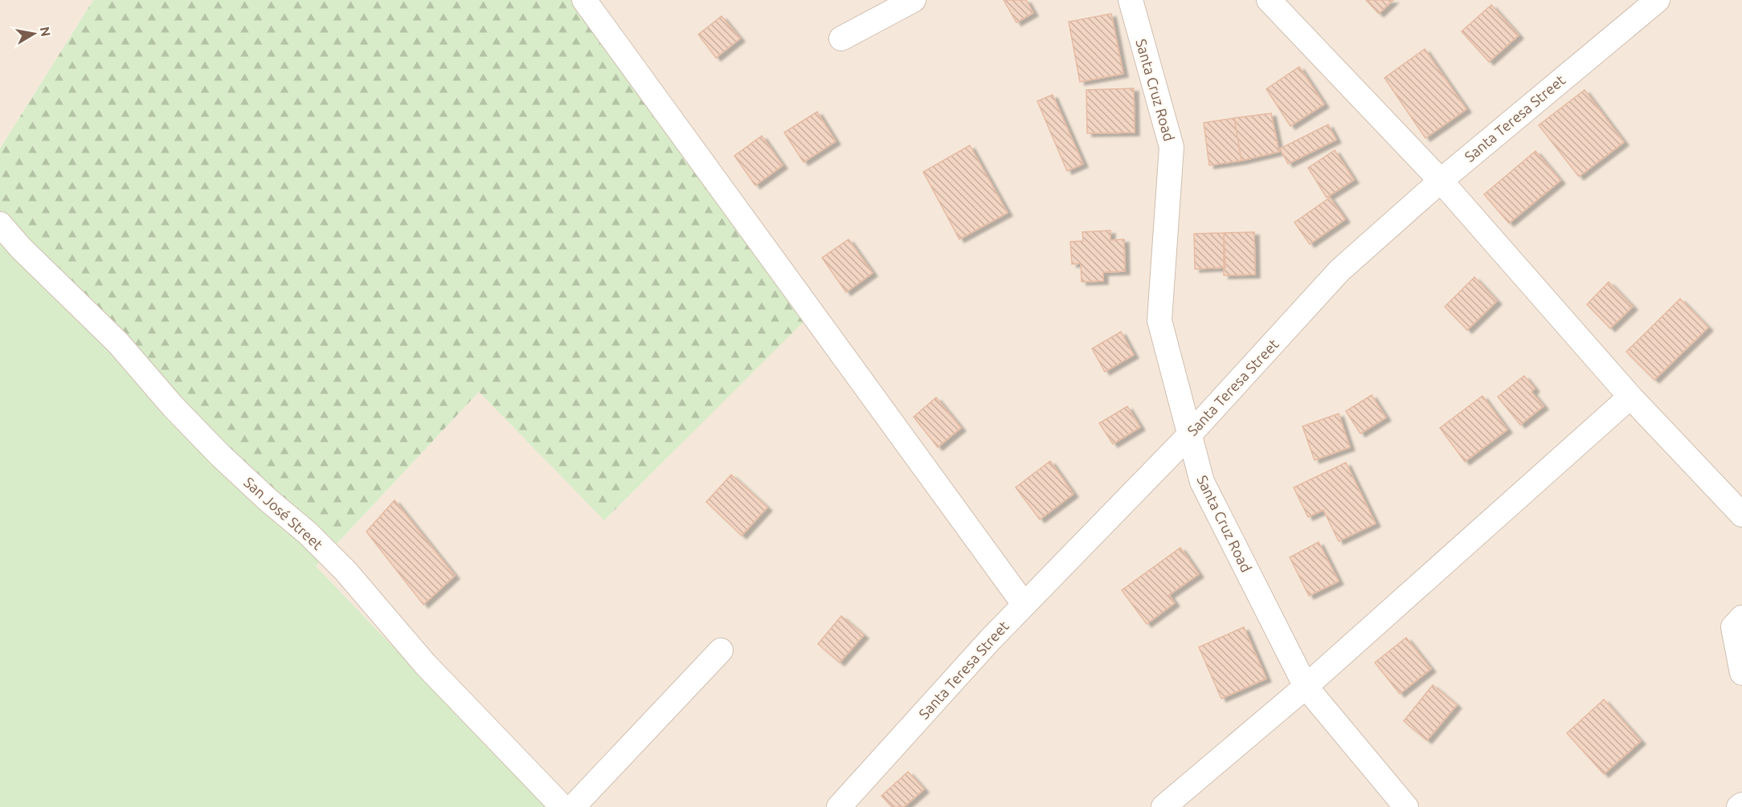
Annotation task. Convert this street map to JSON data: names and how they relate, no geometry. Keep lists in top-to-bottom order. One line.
{"streets":{"street":["Santa Cruz Road","Santa Teresa Street","San José Street"]},"crossings":[["Santa Cruz Road","Santa Teresa Street"]],"north":"right"}
